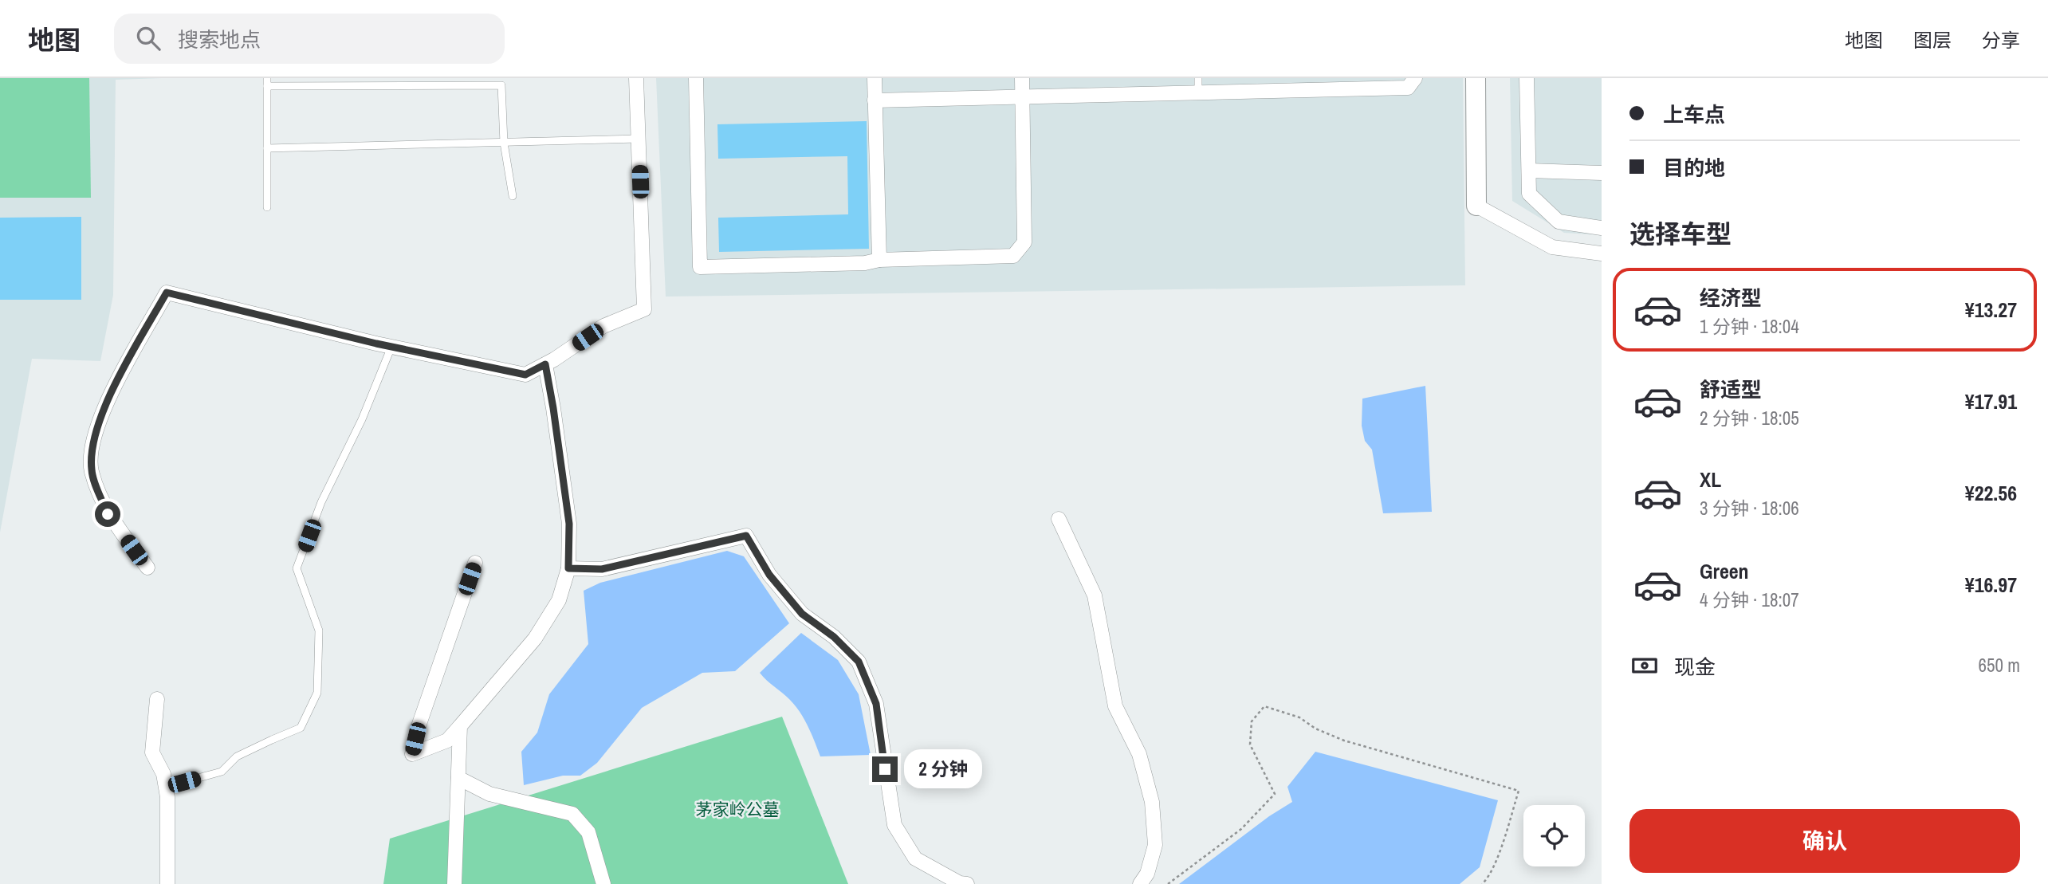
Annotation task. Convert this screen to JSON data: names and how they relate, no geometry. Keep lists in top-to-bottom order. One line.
{"parks":["茅家岭公墓"],"page":{"header":"地图","search":"搜索地点","nav":["地图","图层","分享"],"banner":["上车点","目的地"],"heading":"选择车型","list":[{"name":"经济型","note":"1 分钟 · 18:04","value":"¥13.27"},{"name":"舒适型","note":"2 分钟 · 18:05","value":"¥17.91"},{"name":"XL","note":"3 分钟 · 18:06","value":"¥22.56"},{"name":"Green","note":"4 分钟 · 18:07","value":"¥16.97"}],"pay":["现金","650 m"],"bubble":"2 分钟","buttons":"确认"}}
